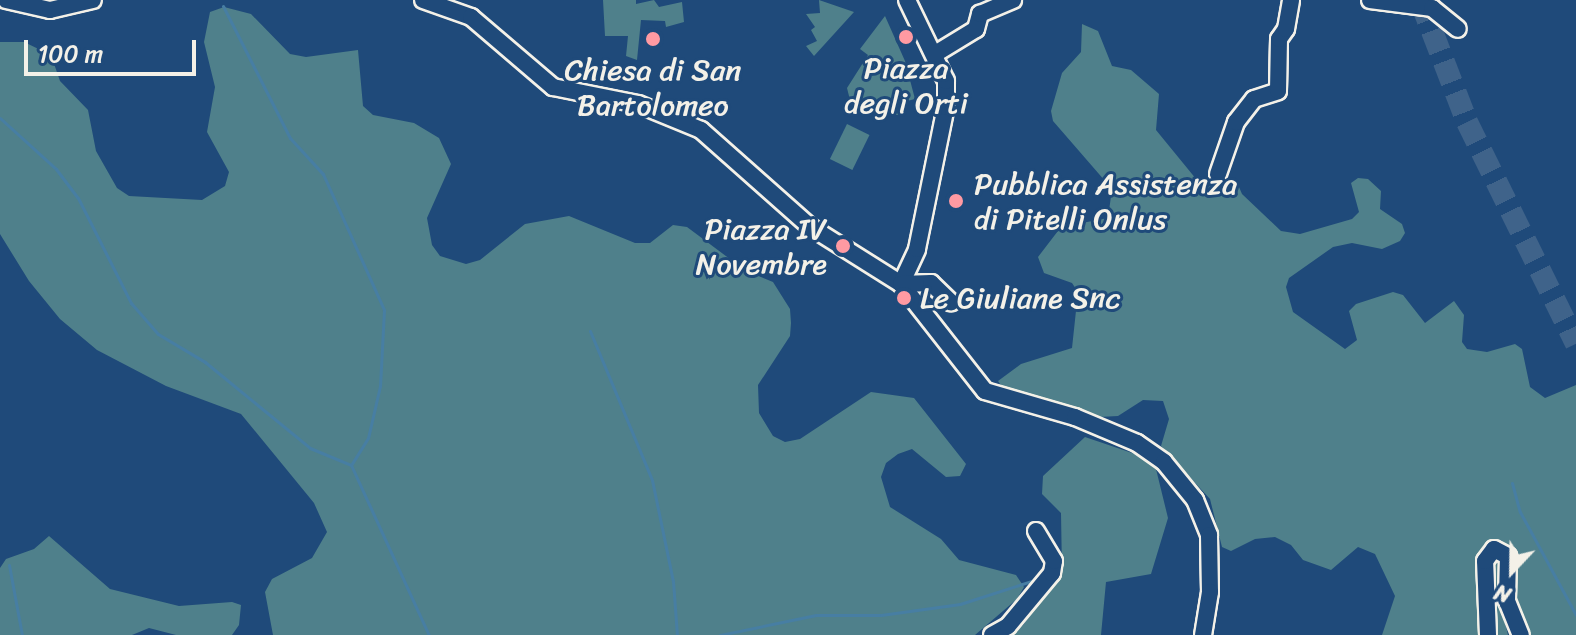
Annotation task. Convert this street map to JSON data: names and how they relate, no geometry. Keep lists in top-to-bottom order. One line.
{"places":["Piazza degli Orti","Chiesa di San Bartolomeo","Pubblica Assistenza di Pitelli Onlus","Piazza IV Novembre","Le Giuliane Snc"],"scale_bar":"100 m","north":"bottom"}
